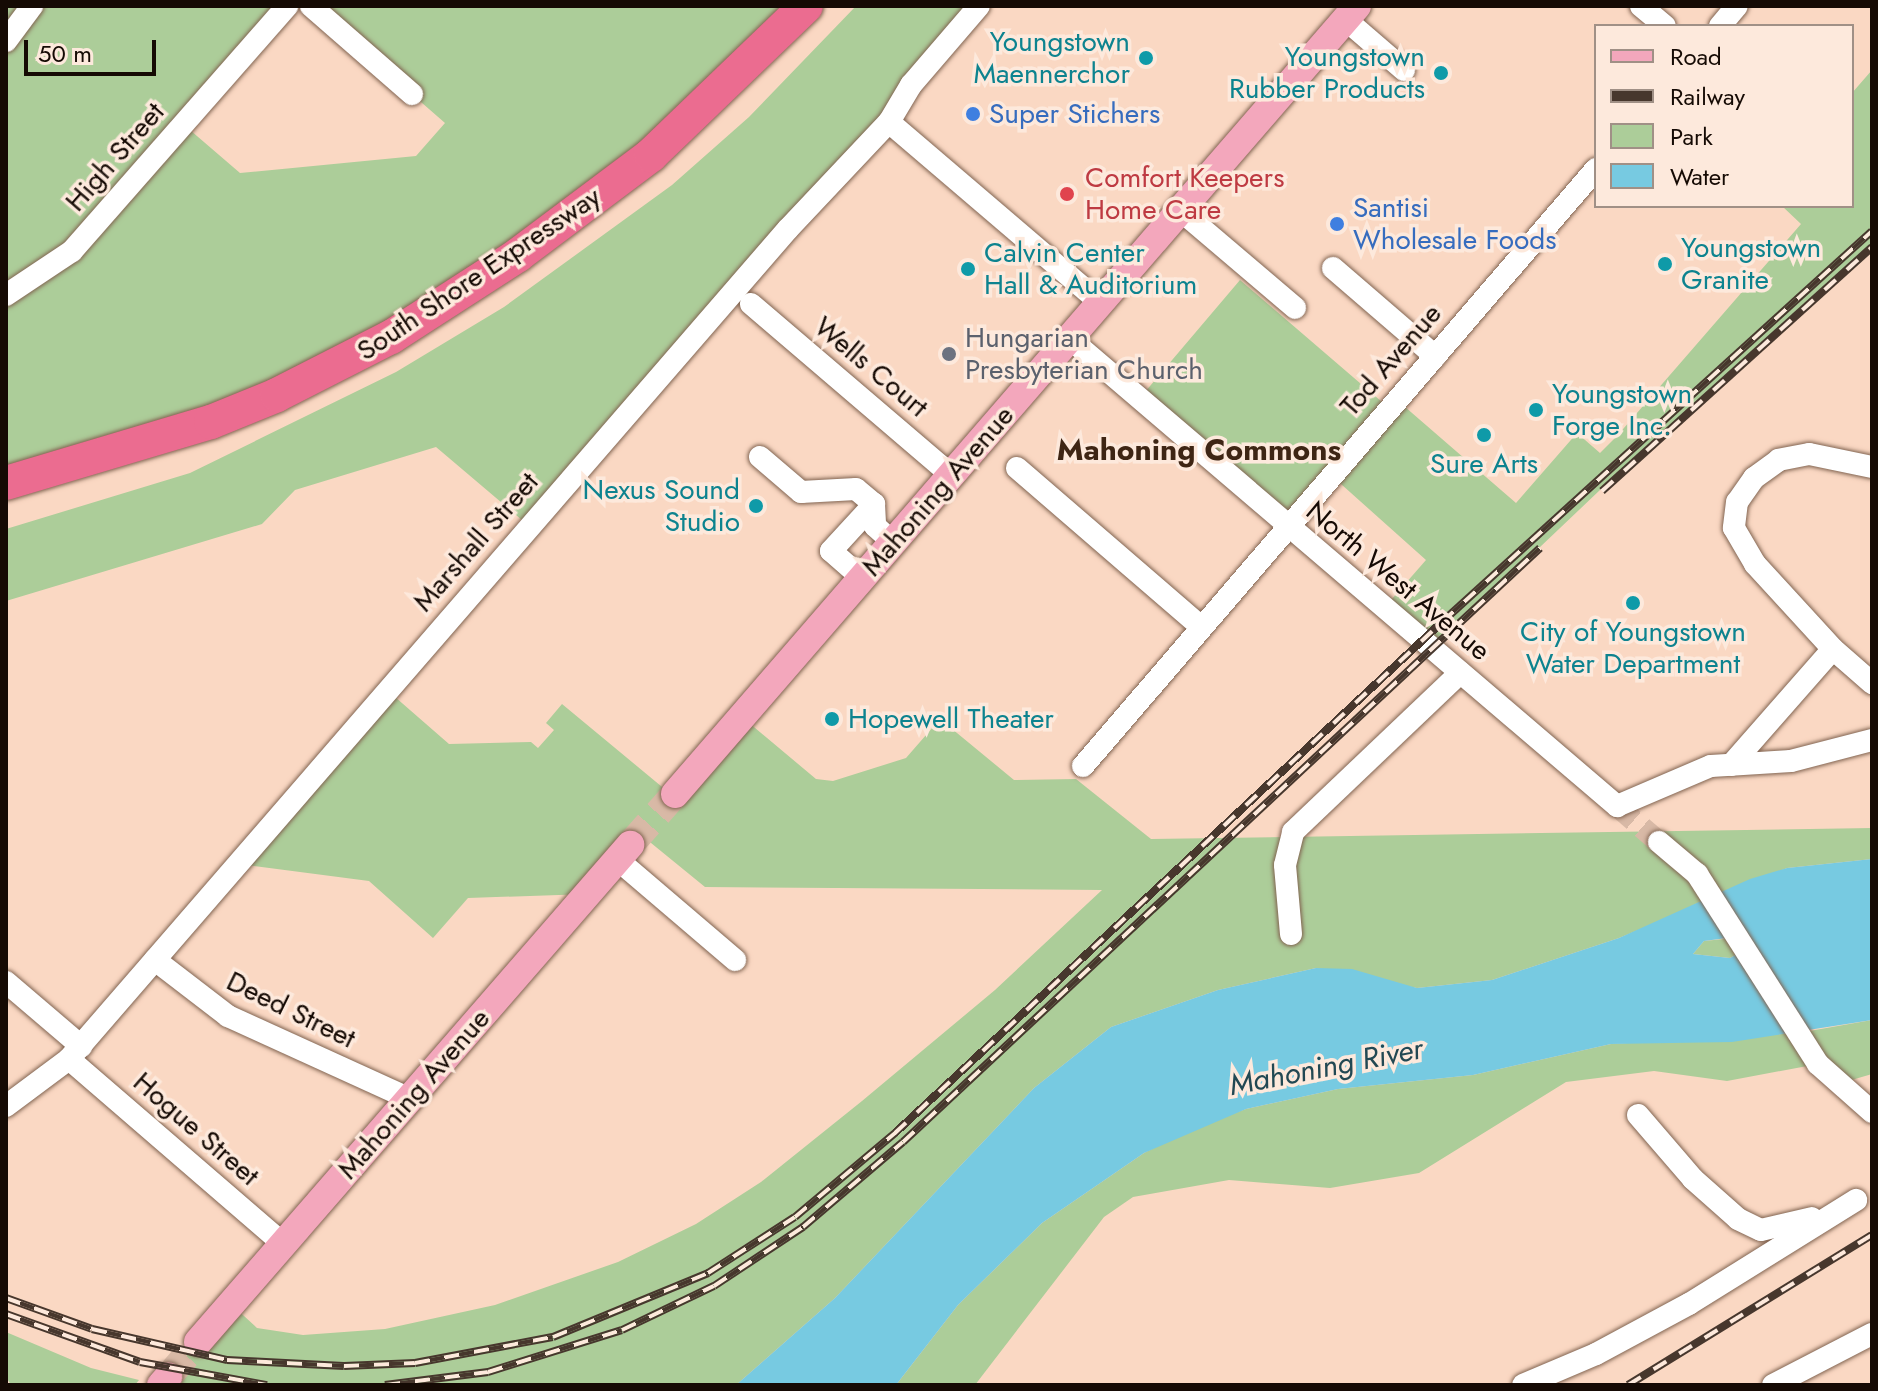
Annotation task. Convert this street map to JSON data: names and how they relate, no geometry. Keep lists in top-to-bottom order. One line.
{"streets":{"highway":["South Shore Expressway"],"main road":["Mahoning Avenue"],"street":["High Street","Tod Avenue","Wells Court","Marshall Street","North West Avenue","Deed Street","Hogue Street"]},"crossings":[["Tod Avenue","North West Avenue"],["Wells Court","Mahoning Avenue"],["Mahoning Avenue","North West Avenue"],["Mahoning Avenue","Deed Street"],["Mahoning Avenue","Hogue Street"],["Marshall Street","Deed Street"],["Marshall Street","Hogue Street"]],"districts":["Mahoning Commons"],"water":["Mahoning River"],"places":["Youngstown Maennerchor","Youngstown Rubber Products","Super Stichers","Comfort Keepers Home Care","Santisi Wholesale Foods","Youngstown Granite","Calvin Center Hall & Auditorium","Hungarian Presbyterian Church","Youngstown Forge Inc.","Sure Arts","Nexus Sound Studio","City of Youngstown Water Department","Hopewell Theater"],"legend":["Road","Railway","Park","Water"],"scale_bar":"50 m"}
